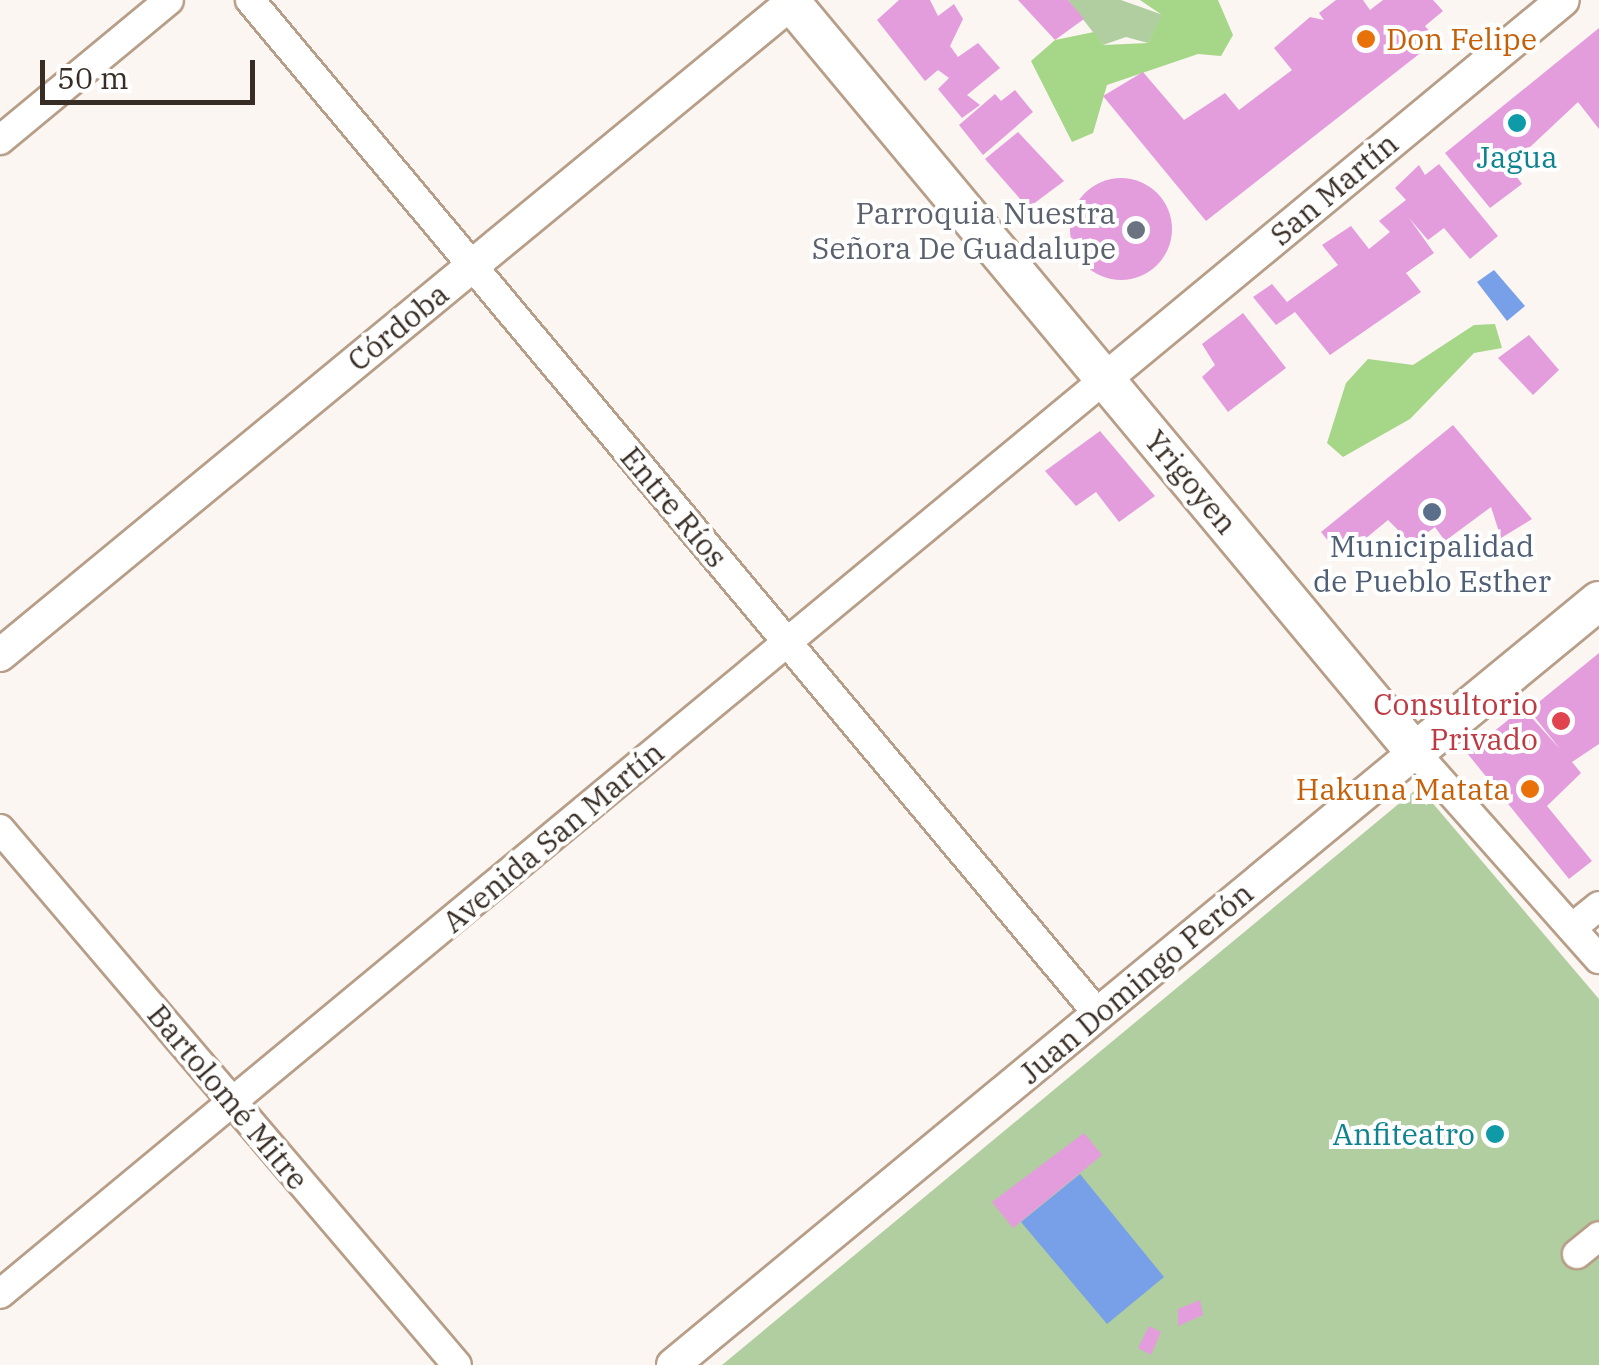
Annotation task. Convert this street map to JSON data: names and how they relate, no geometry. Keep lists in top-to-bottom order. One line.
{"streets":{"main road":["Yrigoyen","Juan Domingo Perón"],"street":["San Martín","Córdoba","Entre Ríos","Avenida San Martín","Bartolomé Mitre"]},"crossings":[["San Martín","Yrigoyen"],["San Martín","Avenida San Martín"],["Córdoba","Yrigoyen"],["Córdoba","Entre Ríos"],["Yrigoyen","Avenida San Martín"],["Yrigoyen","Juan Domingo Perón"],["Entre Ríos","Avenida San Martín"],["Entre Ríos","Juan Domingo Perón"],["Avenida San Martín","Bartolomé Mitre"]],"places":["Don Felipe","Jagua","Parroquia Nuestra Señora De Guadalupe","Municipalidad de Pueblo Esther","Consultorio Privado","Hakuna Matata","Anfiteatro"],"scale_bar":"50 m"}
